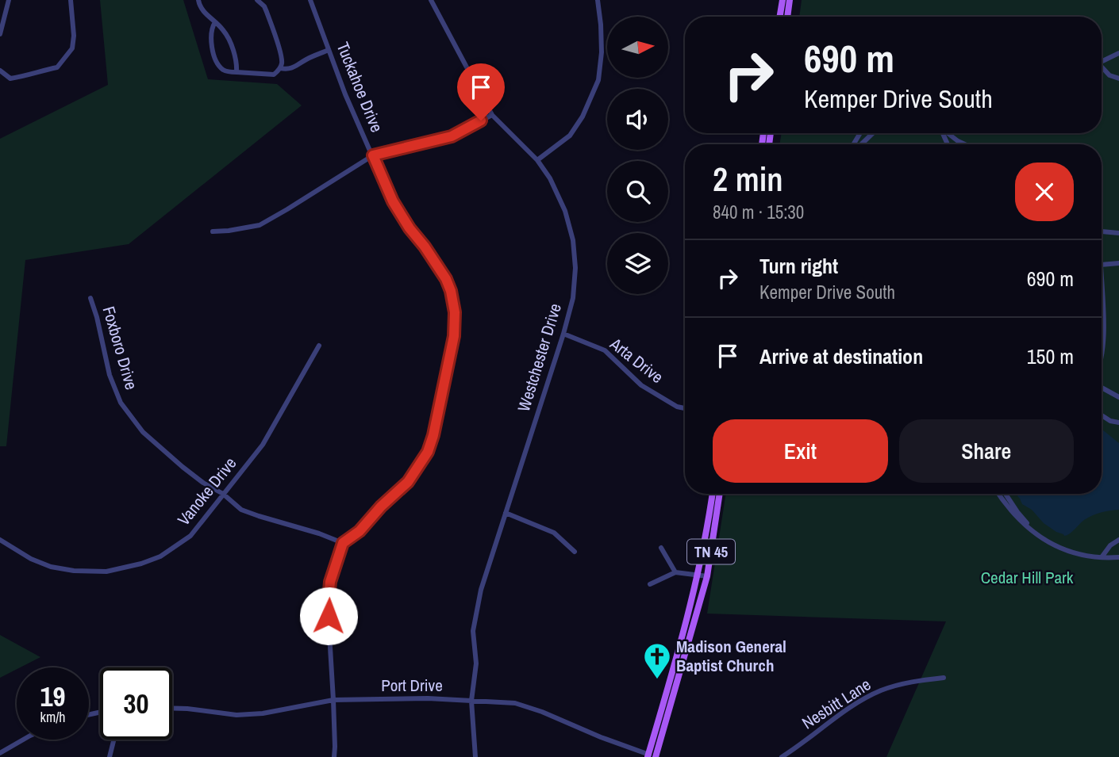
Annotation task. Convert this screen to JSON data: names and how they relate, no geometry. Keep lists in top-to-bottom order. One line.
{"streets":{"main road":["TN 45"],"street":["Tuckahoe Drive","Foxboro Drive","Westchester Drive","Arta Drive","Vanoke Drive","Port Drive","Nesbitt Lane"]},"crossings":[["Tuckahoe Drive","Foxboro Drive"],["Foxboro Drive","Vanoke Drive"],["Westchester Drive","Arta Drive"],["Westchester Drive","Port Drive"],["TN 45","Port Drive"]],"parks":["Cedar Hill Park"],"places":{"church":["Madison General Baptist Church"]},"north":"right","page":{"turn":["690 m","Kemper Drive South"],"heading":["2 min","840 m · 15:30"],"list":[{"name":"Turn right","note":"Kemper Drive South","value":"690 m"},{"name":"Arrive at destination","value":"150 m"}],"buttons":["Exit","Share"],"speed":"19 km/h","limit":"30"}}
